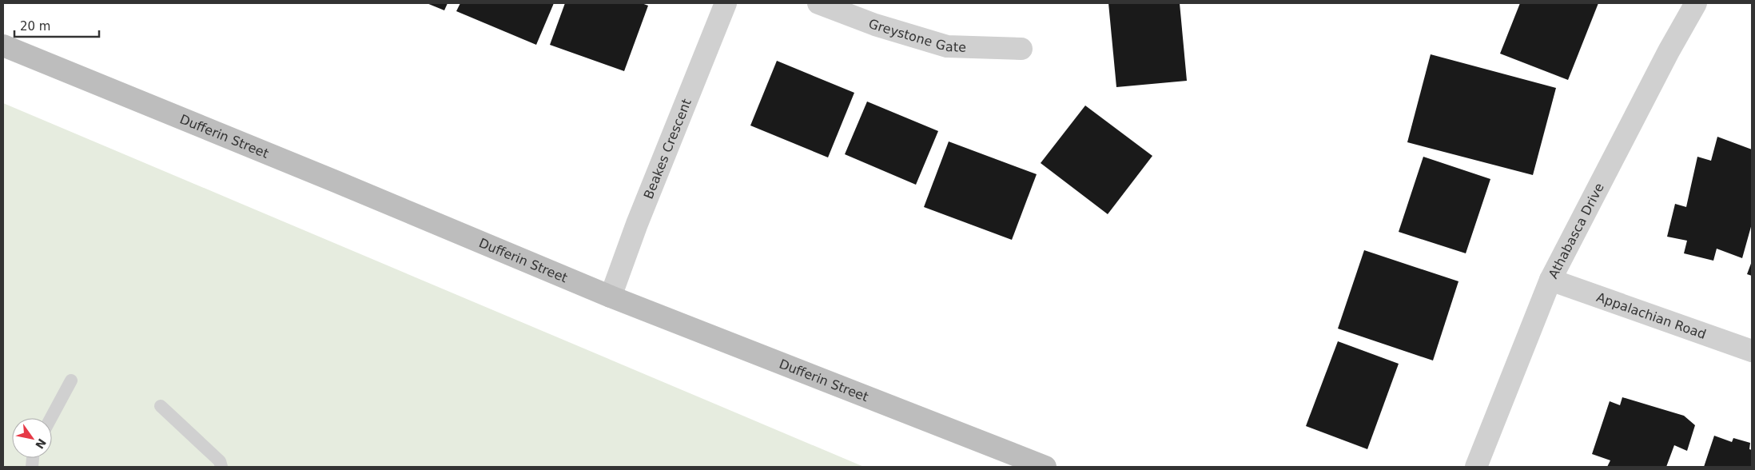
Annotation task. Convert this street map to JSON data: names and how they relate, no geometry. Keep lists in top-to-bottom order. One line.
{"streets":{"main road":["Dufferin Street"],"street":["Greystone Gate","Beakes Crescent","Athabasca Drive","Appalachian Road"]},"crossings":[["Dufferin Street","Beakes Crescent"],["Athabasca Drive","Appalachian Road"]],"scale_bar":"20 m","north":"bottom right"}
